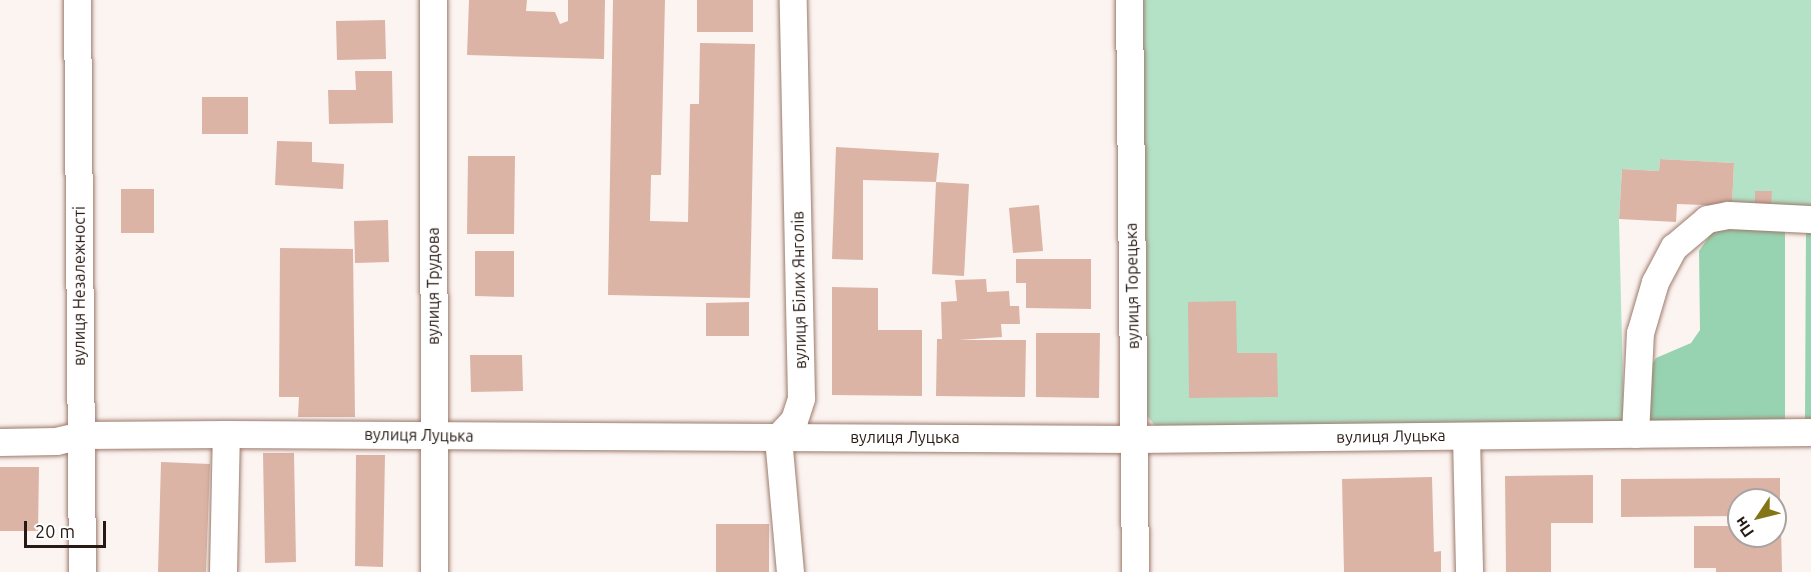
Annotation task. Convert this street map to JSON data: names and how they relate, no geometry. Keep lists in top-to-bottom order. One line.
{"streets":{"street":["вулиця Незалежності","вулиця Трудова","вулиця Торецька","вулиця Білих Янголів","вулиця Луцька"]},"crossings":[["вулиця Незалежності","вулиця Луцька"],["вулиця Трудова","вулиця Луцька"],["вулиця Торецька","вулиця Луцька"],["вулиця Білих Янголів","вулиця Луцька"]],"scale_bar":"20 m","north":"bottom left"}
